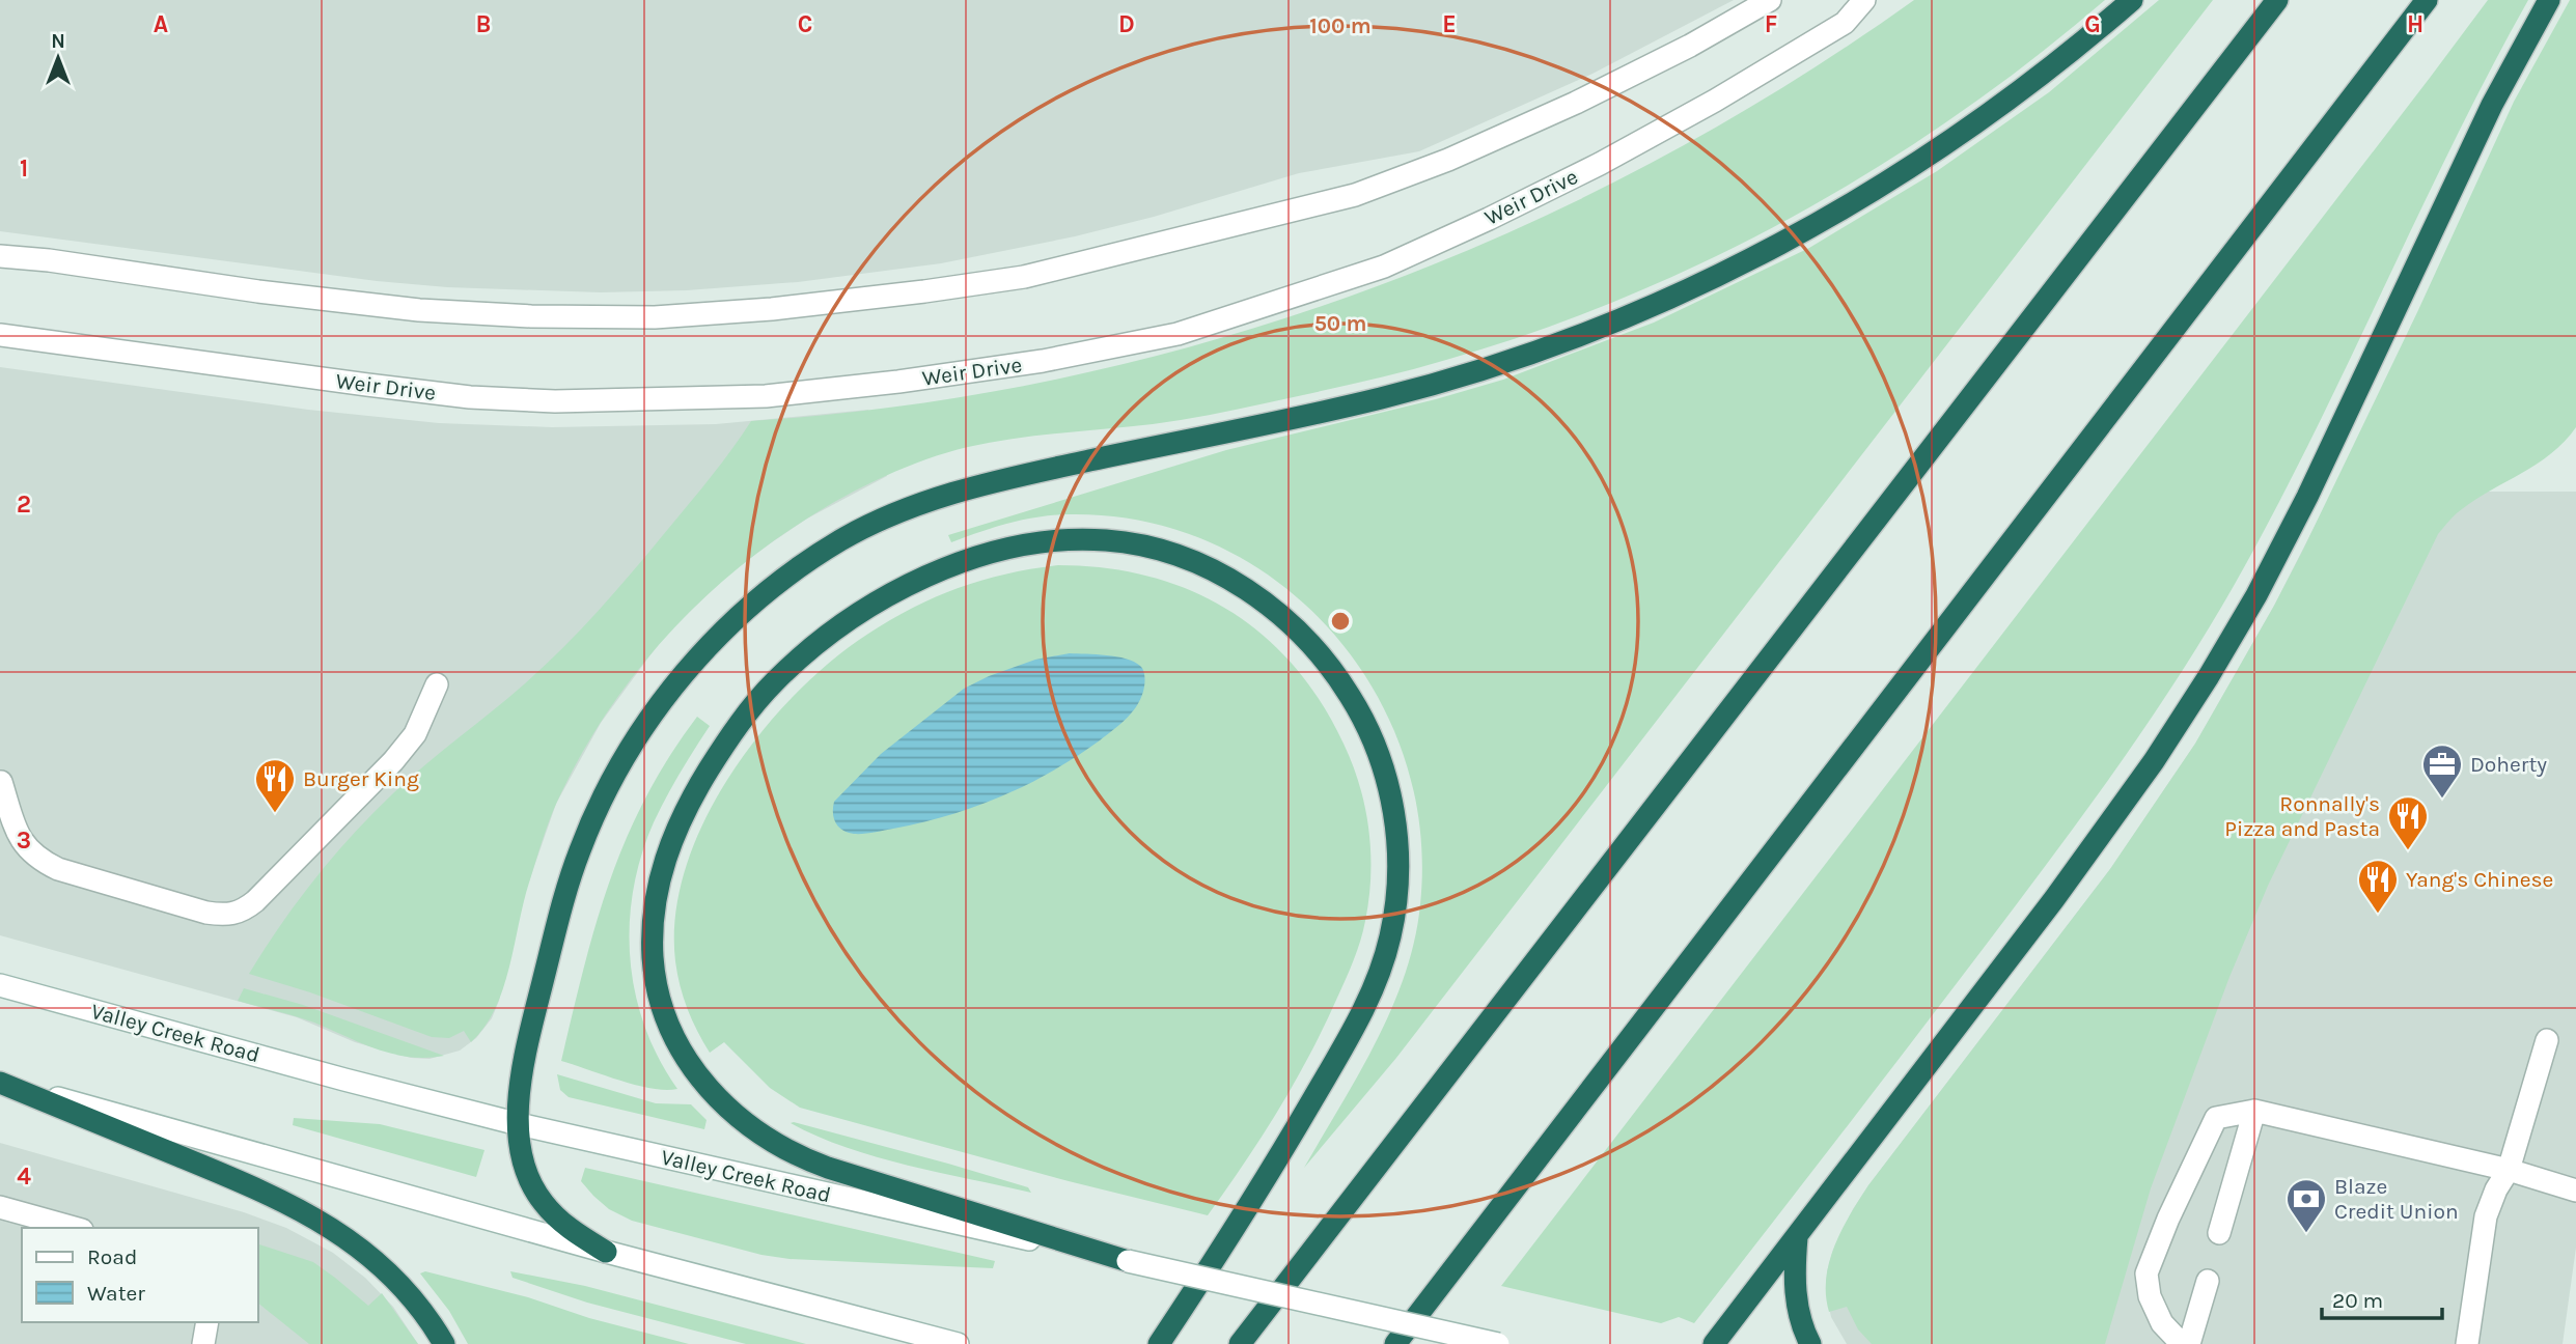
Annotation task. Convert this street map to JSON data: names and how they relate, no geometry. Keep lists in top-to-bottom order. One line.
{"streets":{"street":["Weir Drive","Valley Creek Road"]},"places":{"office":["Doherty"],"restaurant":["Burger King","Ronnally's Pizza and Pasta","Yang's Chinese"],"bank":["Blaze Credit Union"]},"legend":["Road","Water"],"scale_bar":"20 m","north":"top","grid":{"columns":["A","B","C","D","E","F","G","H"],"rows":["1","2","3","4"]},"rings":["100 m","50 m"]}
